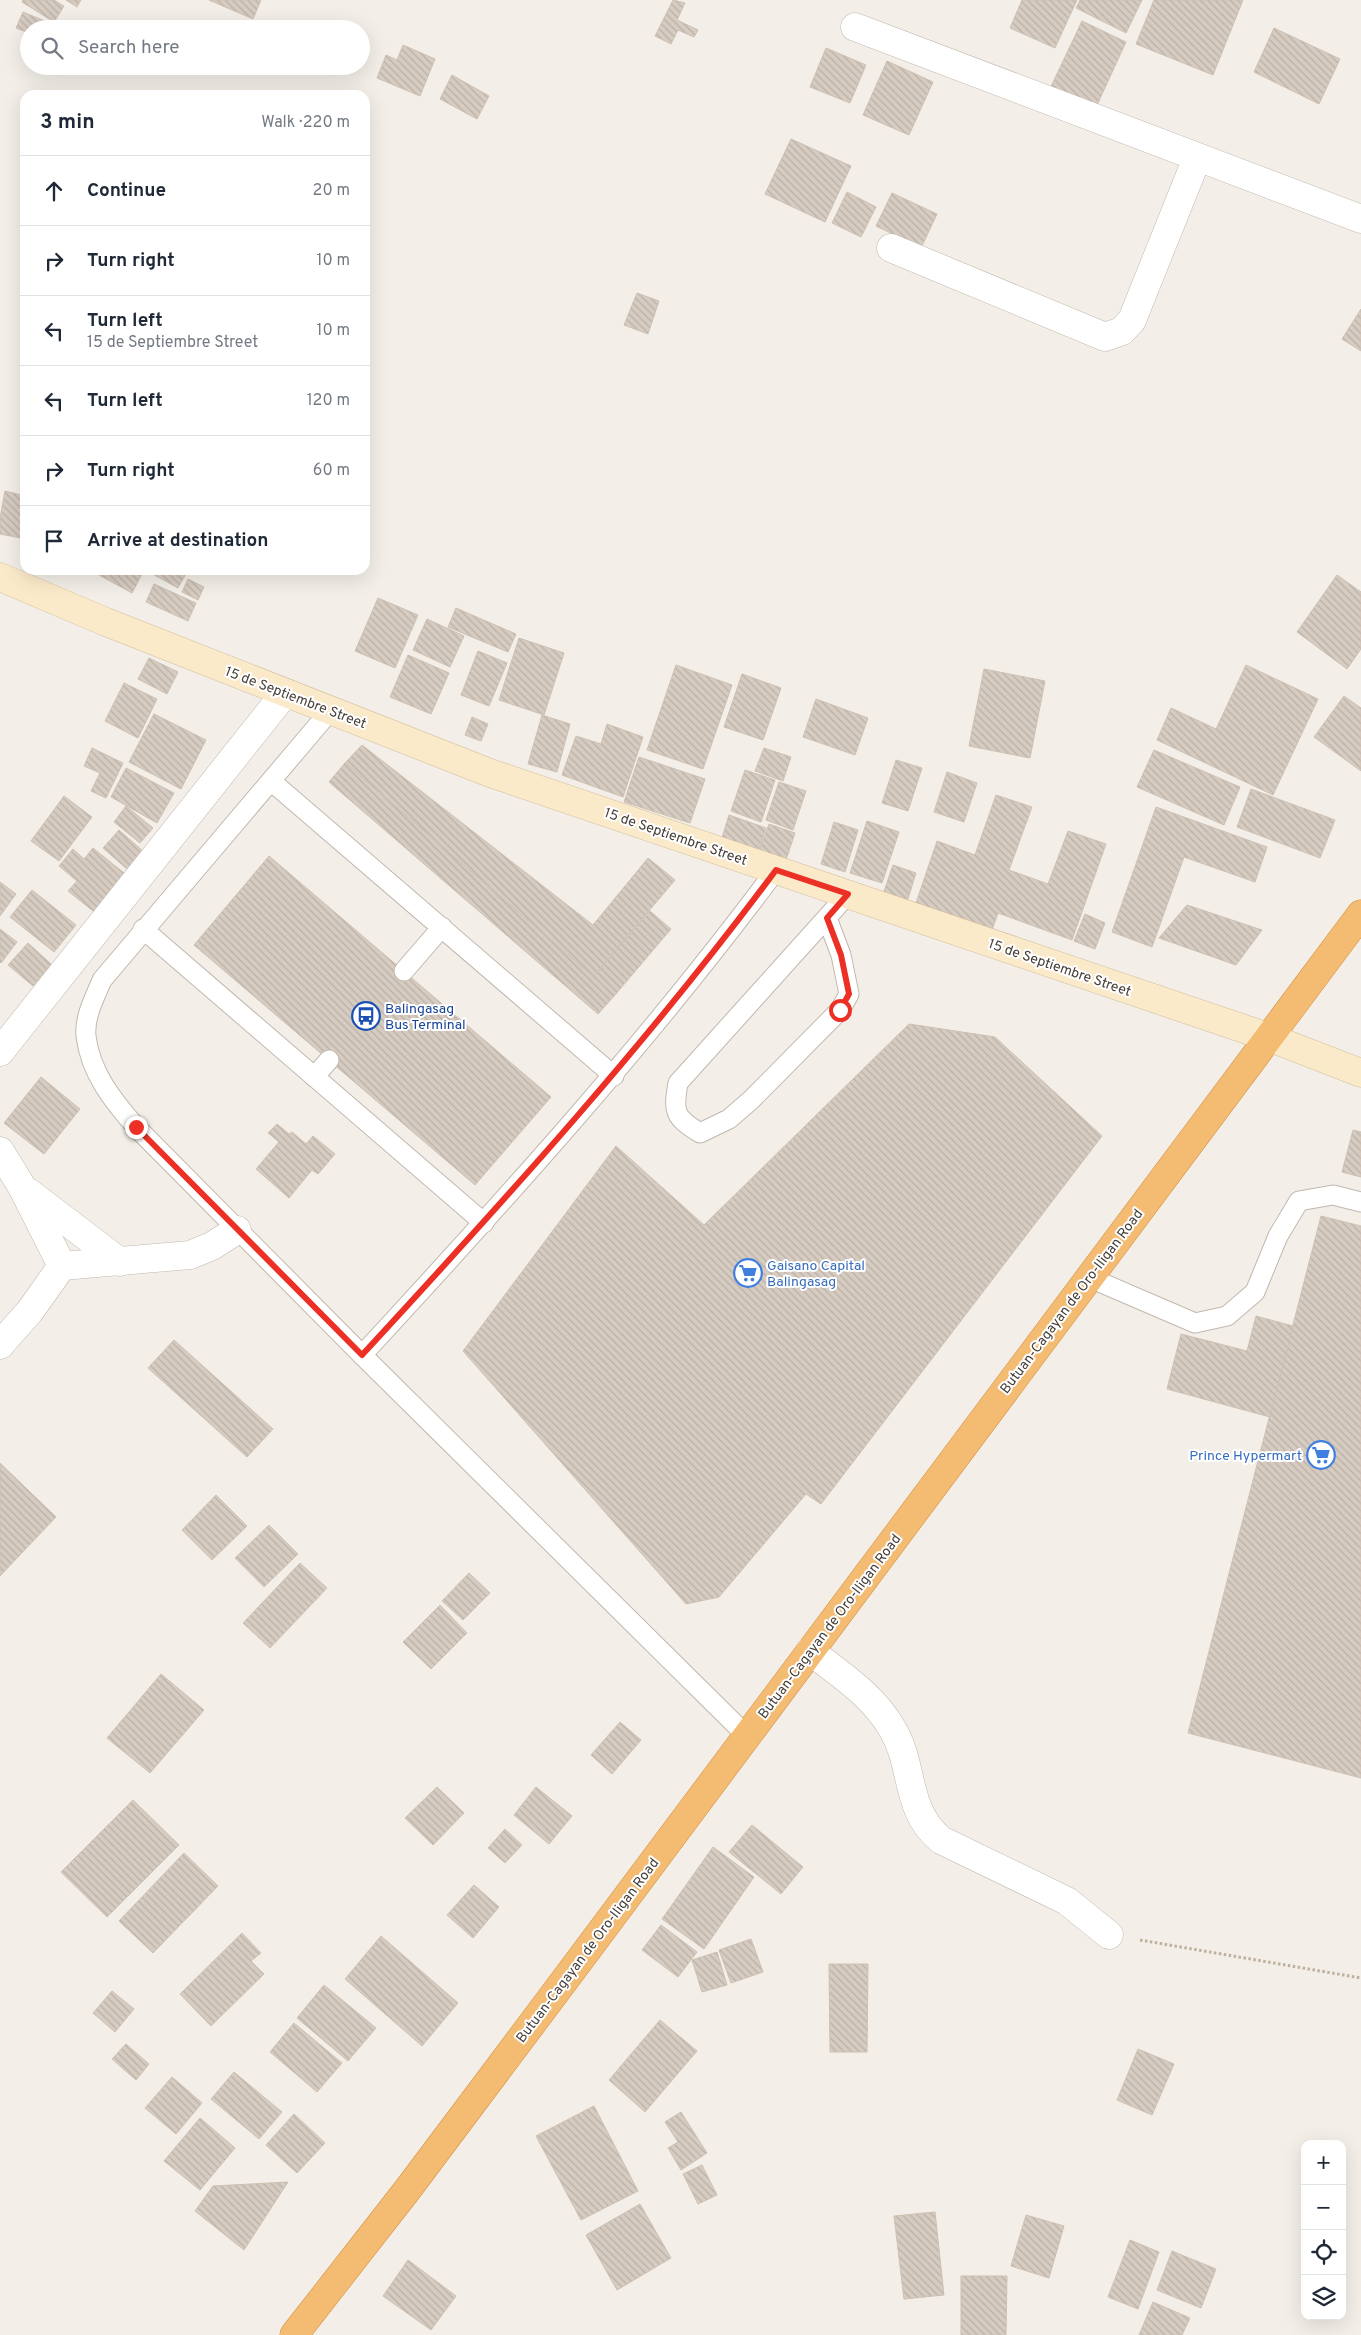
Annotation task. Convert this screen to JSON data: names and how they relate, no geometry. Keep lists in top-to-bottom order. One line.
{"streets":{"highway":["Butuan-Cagayan de Oro-Iligan Road"],"street":["15 de Septiembre Street"]},"crossings":[["15 de Septiembre Street","Butuan-Cagayan de Oro-Iligan Road"]],"places":{"bus stop":["Balingasag Bus Terminal"],"supermarket":["Gaisano Capital Balingasag","Prince Hypermart"]},"page":{"search":"Search here","heading":["3 min","Walk · 220 m"],"list":[["Continue","20 m"],["Turn right","10 m"],["Turn left","15 de Septiembre Street","10 m"],["Turn left","120 m"],["Turn right","60 m"],"Arrive at destination"],"map_buttons":["+","−"]}}
